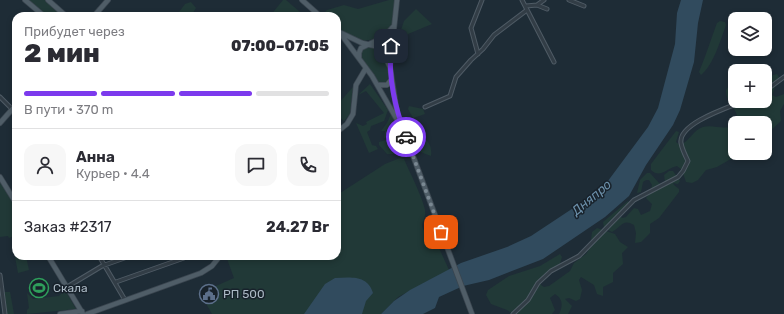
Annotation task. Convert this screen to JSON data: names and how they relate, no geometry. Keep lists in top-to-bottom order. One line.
{"water":["Дняпро"],"places":{"sports":["Скала"],"public building":["РП 500"]},"page":{"map_buttons":["+","−"],"heading":["2 мин","Прибудет через","07:00–07:05"],"panel":["Анна","Курьер · 4.4","Заказ #2317","24.27 Br"],"bar":"В пути · 370 m"}}
